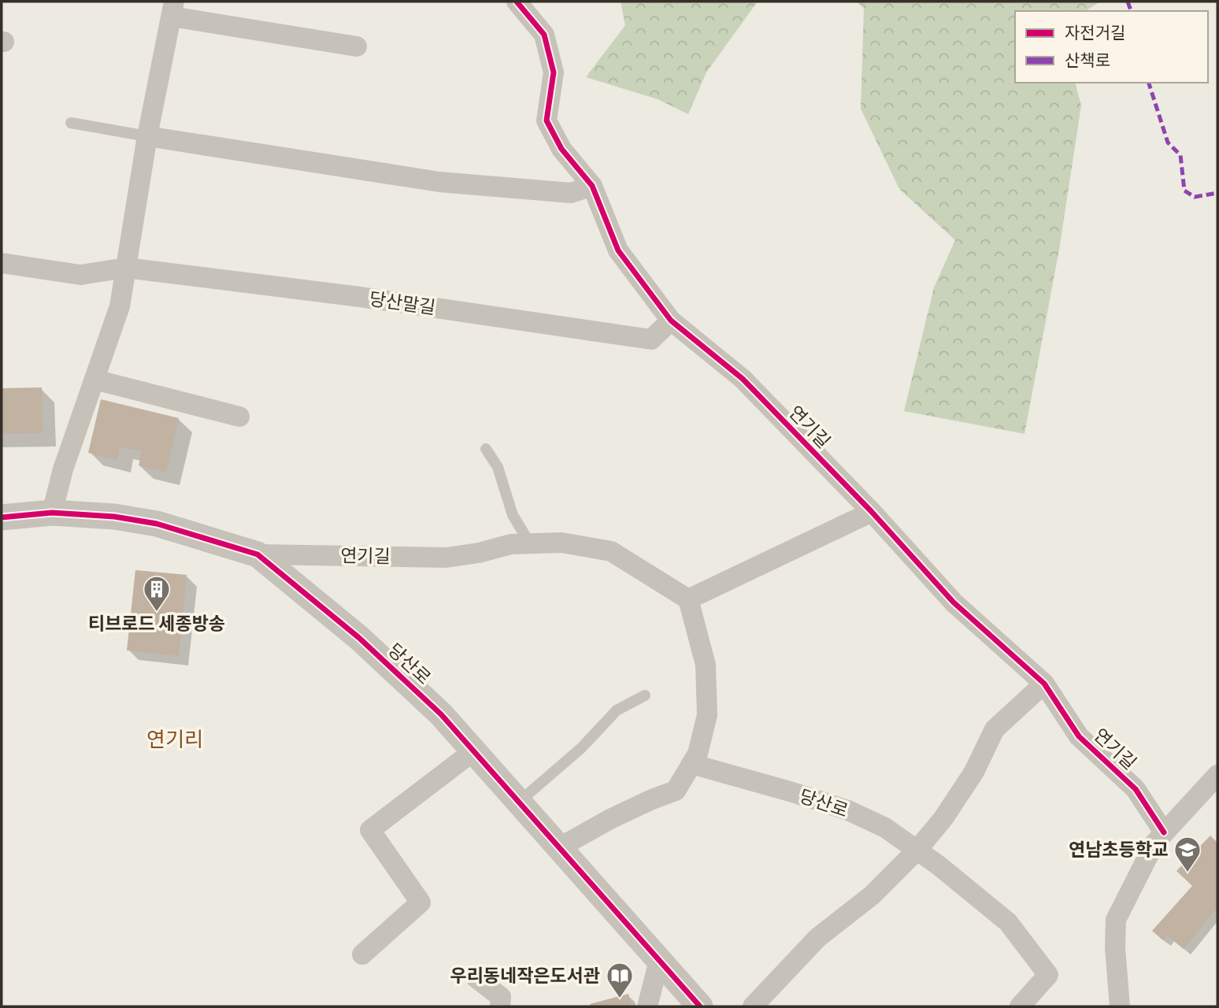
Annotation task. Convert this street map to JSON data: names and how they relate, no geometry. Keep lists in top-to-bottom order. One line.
{"streets":{"street":["당산말길","연기길","당산로"]},"crossings":[["당산말길","연기길"],["연기길","당산로"]],"districts":["연기리"],"places":{"building":["티브로드 세종방송"],"school or university":["연남초등학교"],"library":["우리동네작은도서관"]},"legend":["자전거길","산책로"]}
